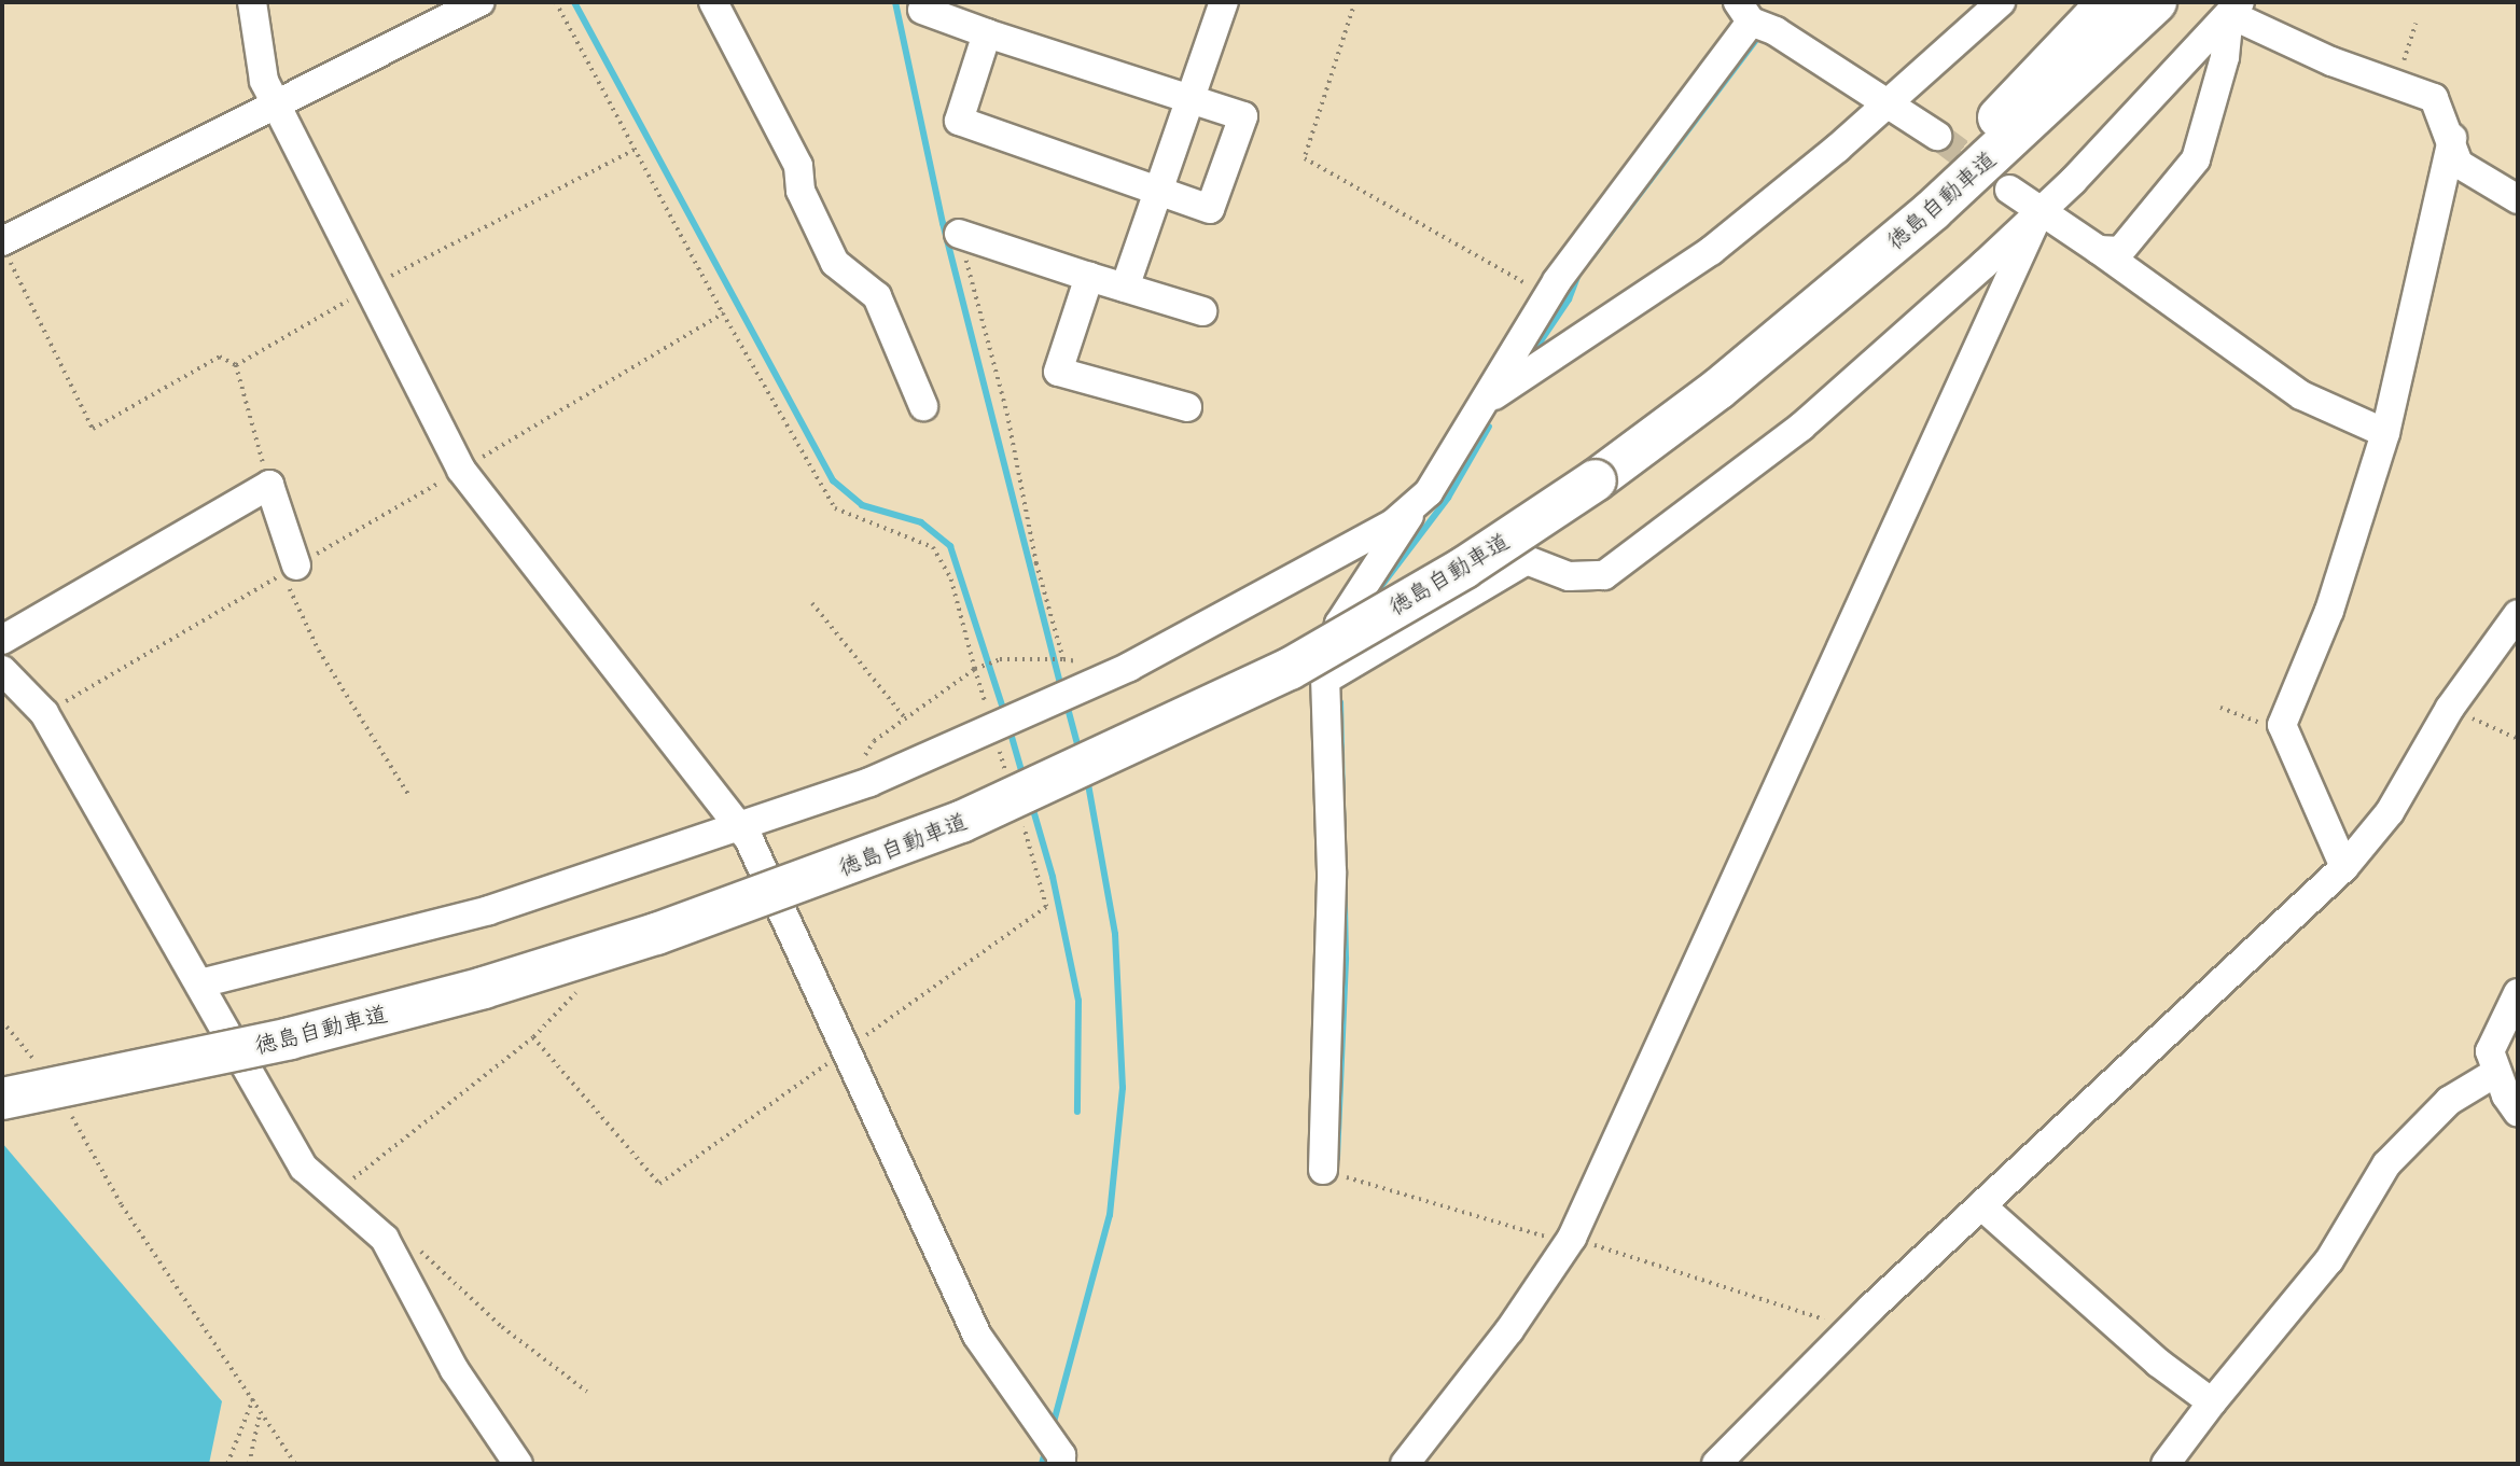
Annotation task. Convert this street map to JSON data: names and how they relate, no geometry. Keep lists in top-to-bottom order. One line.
{"streets":{"highway":["徳島自動車道"]}}
